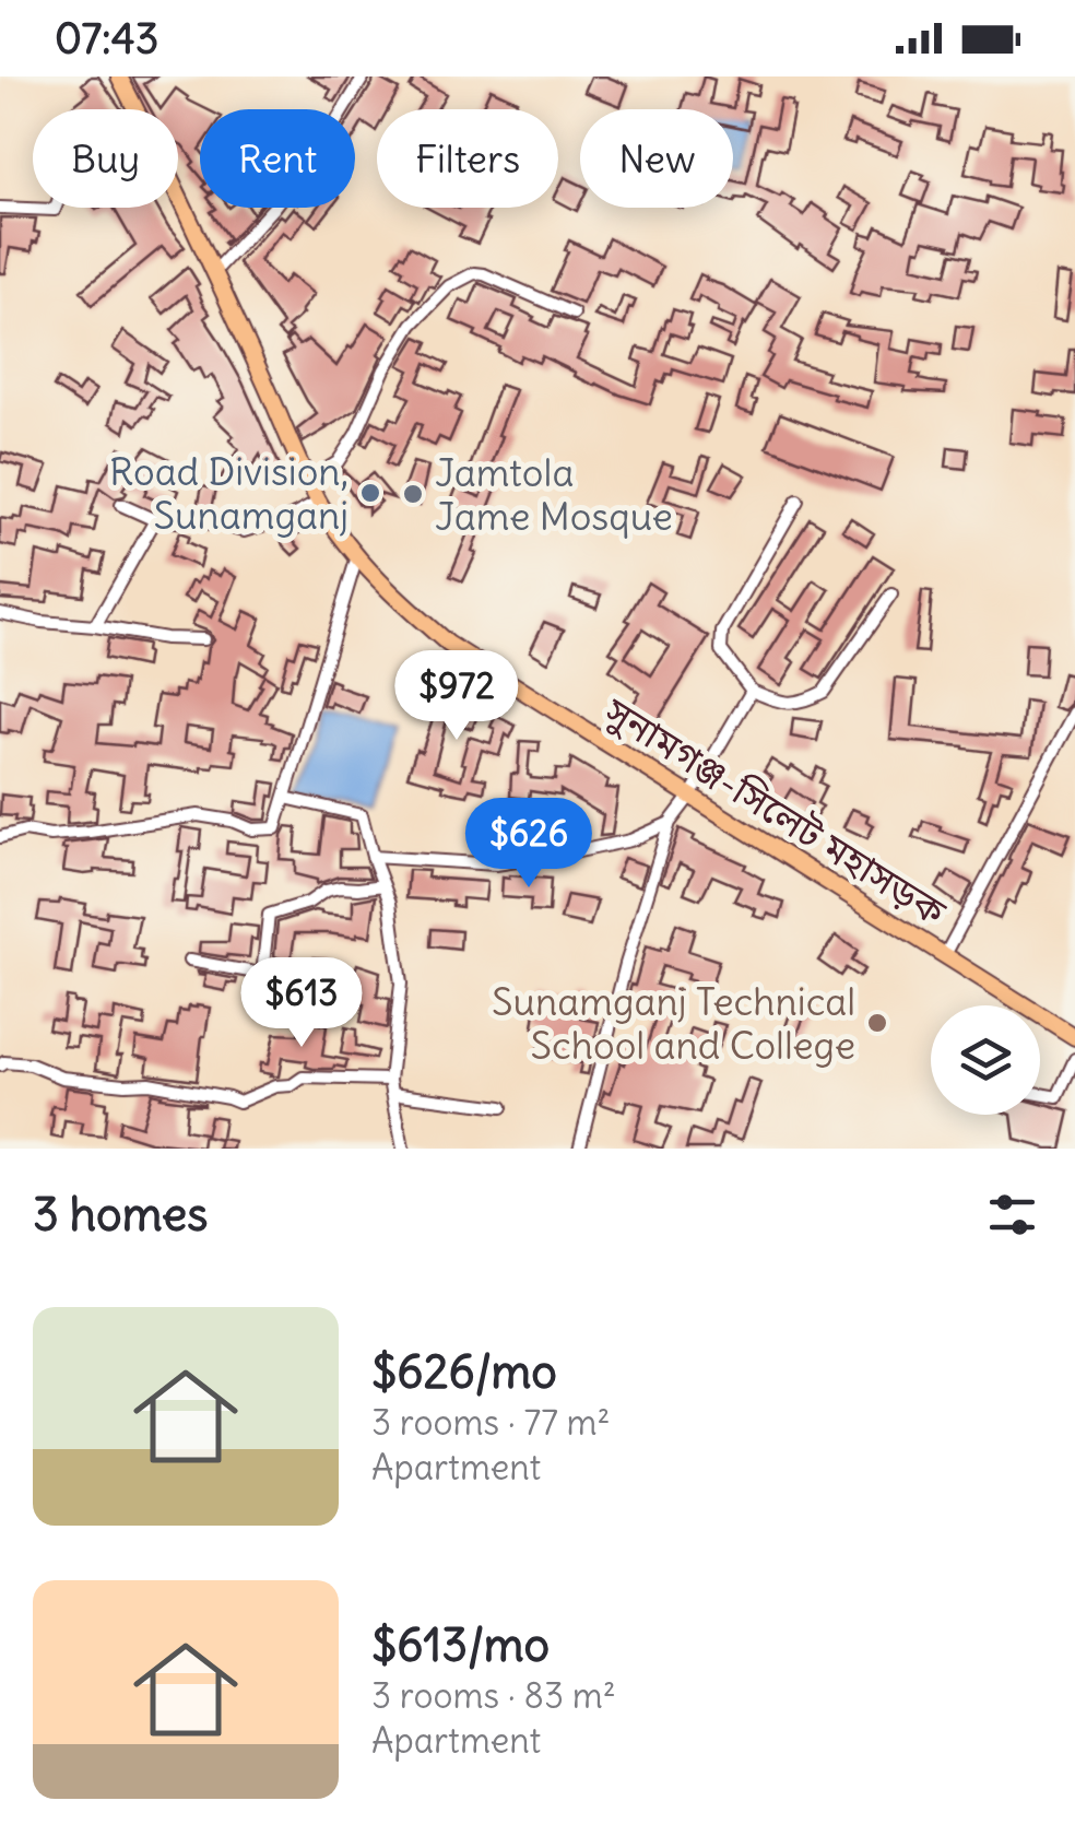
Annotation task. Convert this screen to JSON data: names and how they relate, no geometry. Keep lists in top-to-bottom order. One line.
{"streets":{"main road":["সুনামগঞ্জ-সিলেট মহাসড়ক"]},"places":["Road Division, Sunamganj","Jamtola Jame Mosque","Sunamganj Technical School and College"],"page":{"status":"07:43","chip":["Buy","Rent","Filters","New"],"price":["$972","$626","$613"],"heading":"3 homes","list":[{"name":"$626/mo","note":"3 rooms · 77 m² · Apartment"},{"name":"$613/mo","note":"3 rooms · 83 m² · Apartment"}]}}
